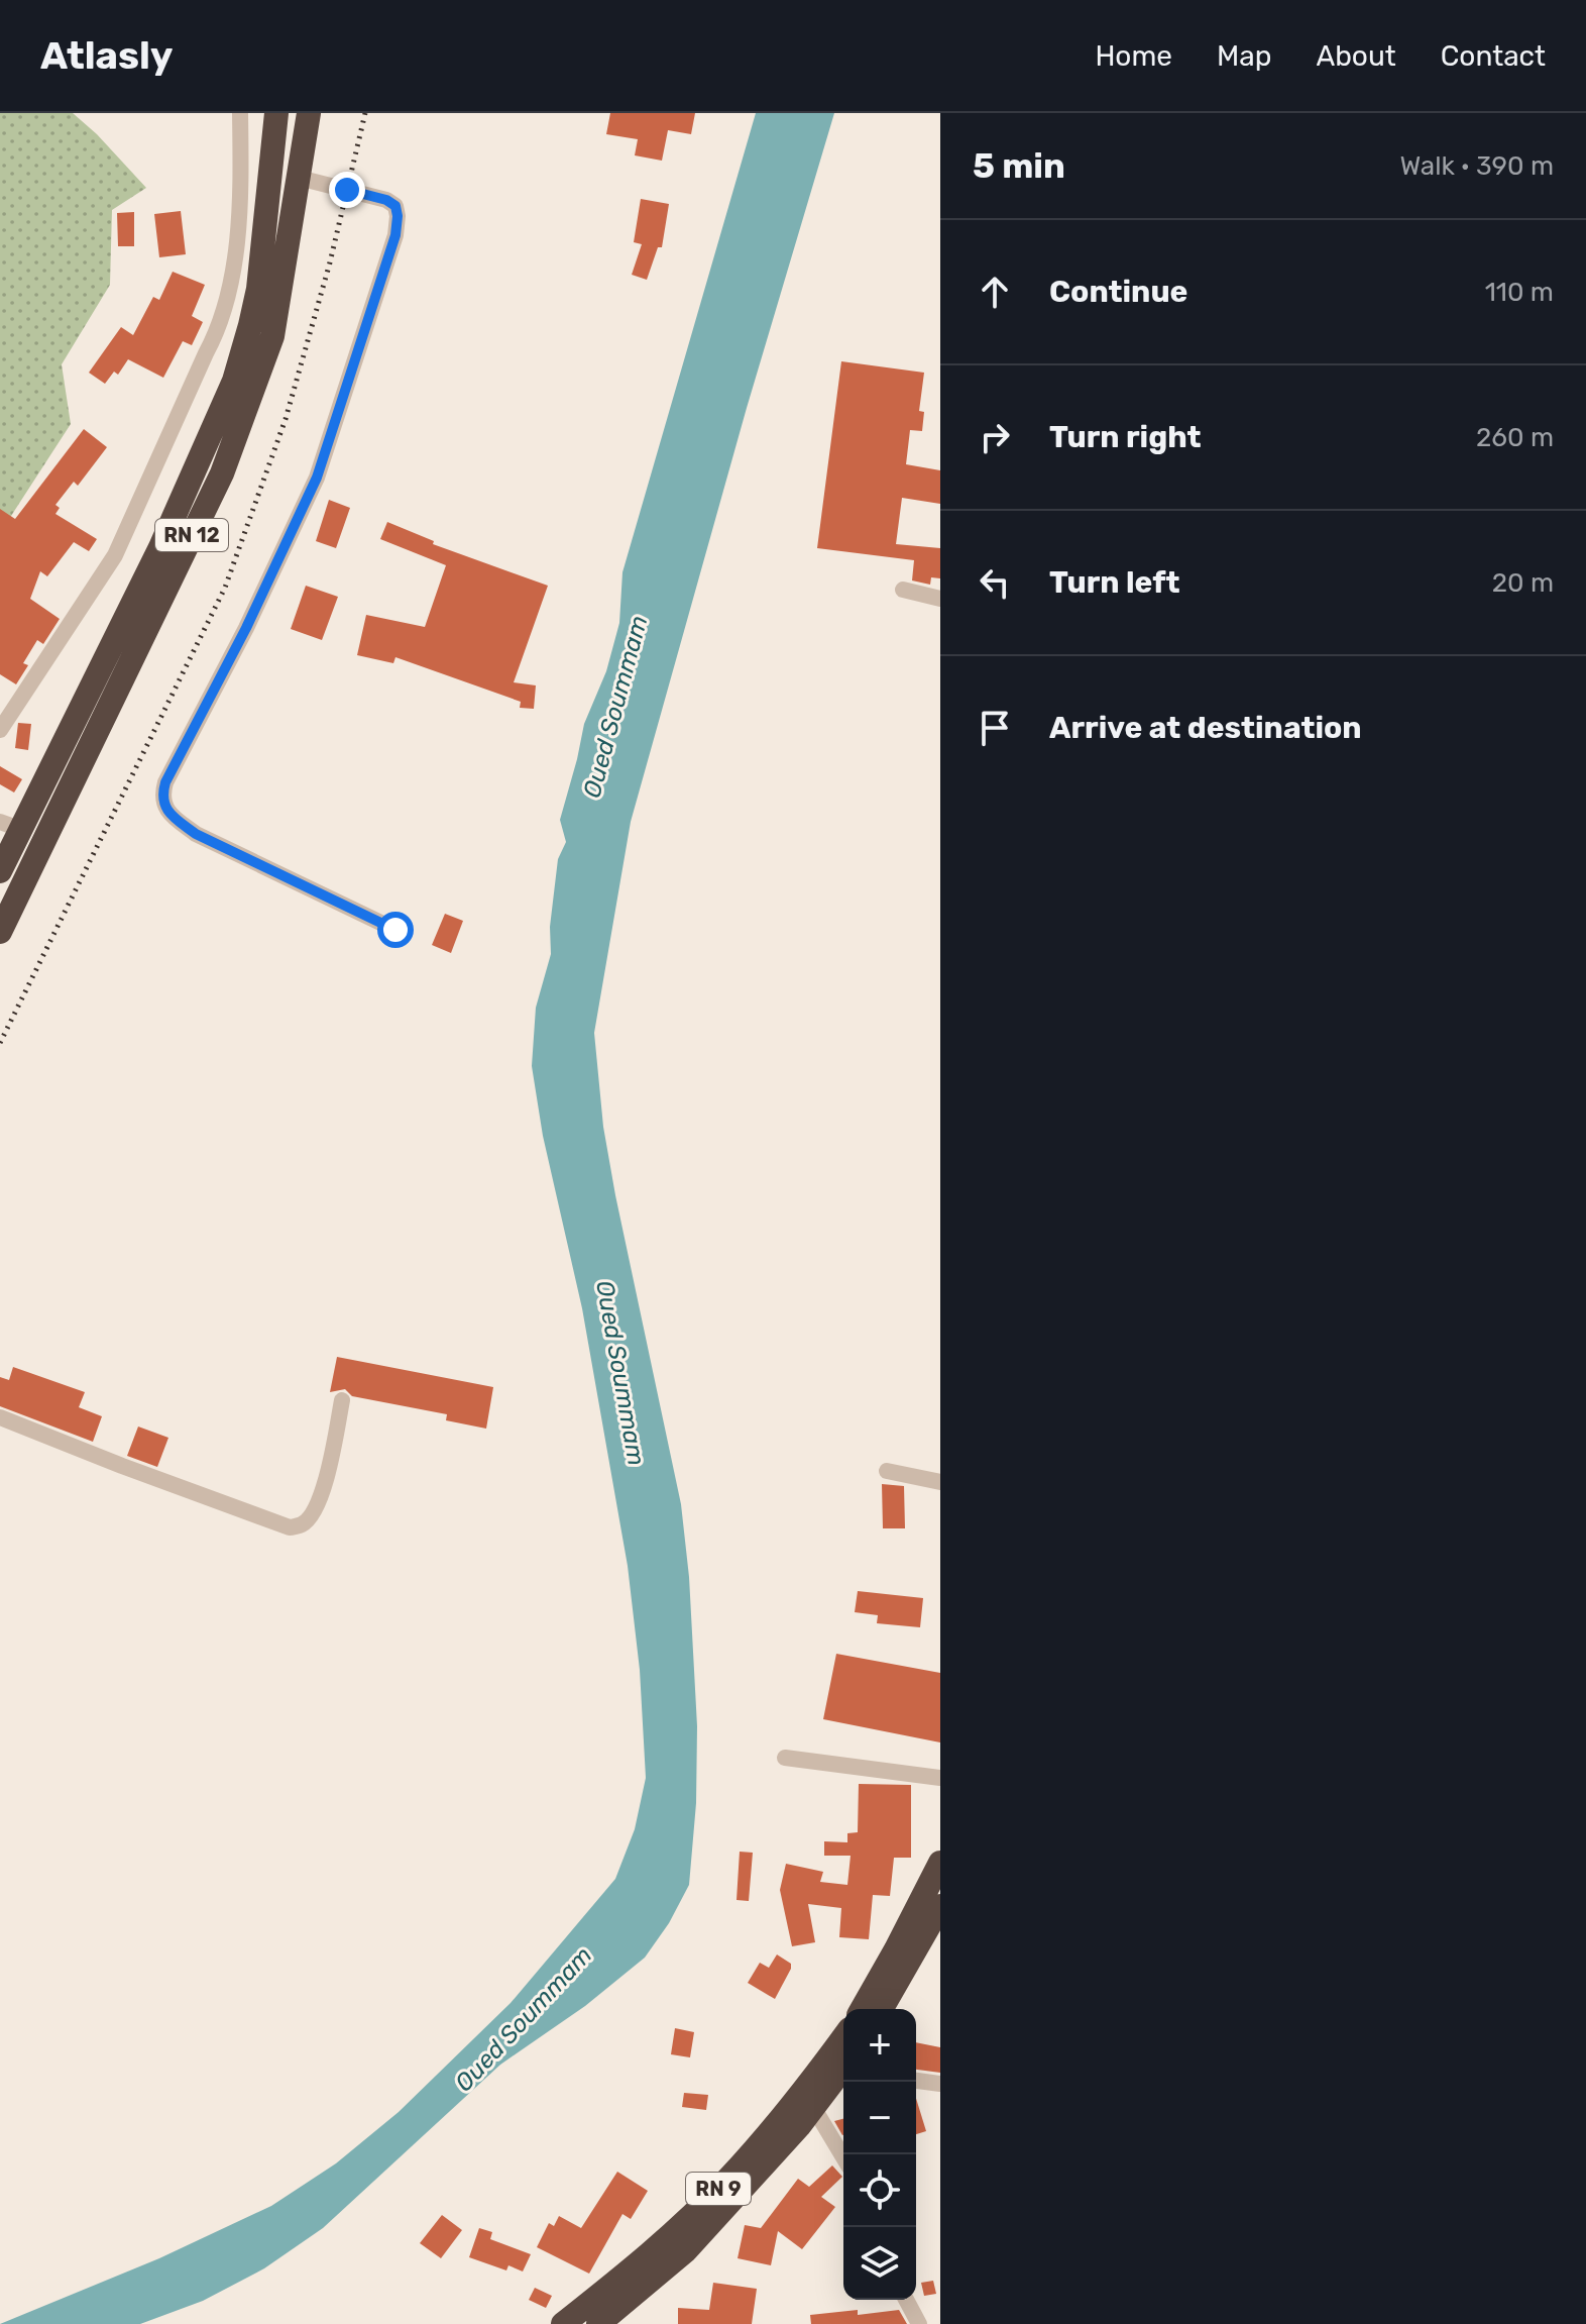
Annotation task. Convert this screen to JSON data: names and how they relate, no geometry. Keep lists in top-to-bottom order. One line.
{"streets":{"highway":["RN 12","RN 9"]},"water":["Oued Soummam"],"page":{"header":"Atlasly","nav":["Home","Map","About","Contact"],"heading":["5 min","Walk · 390 m"],"list":[["Continue","110 m"],["Turn right","260 m"],["Turn left","20 m"],"Arrive at destination"],"map_buttons":["+","−"]}}
